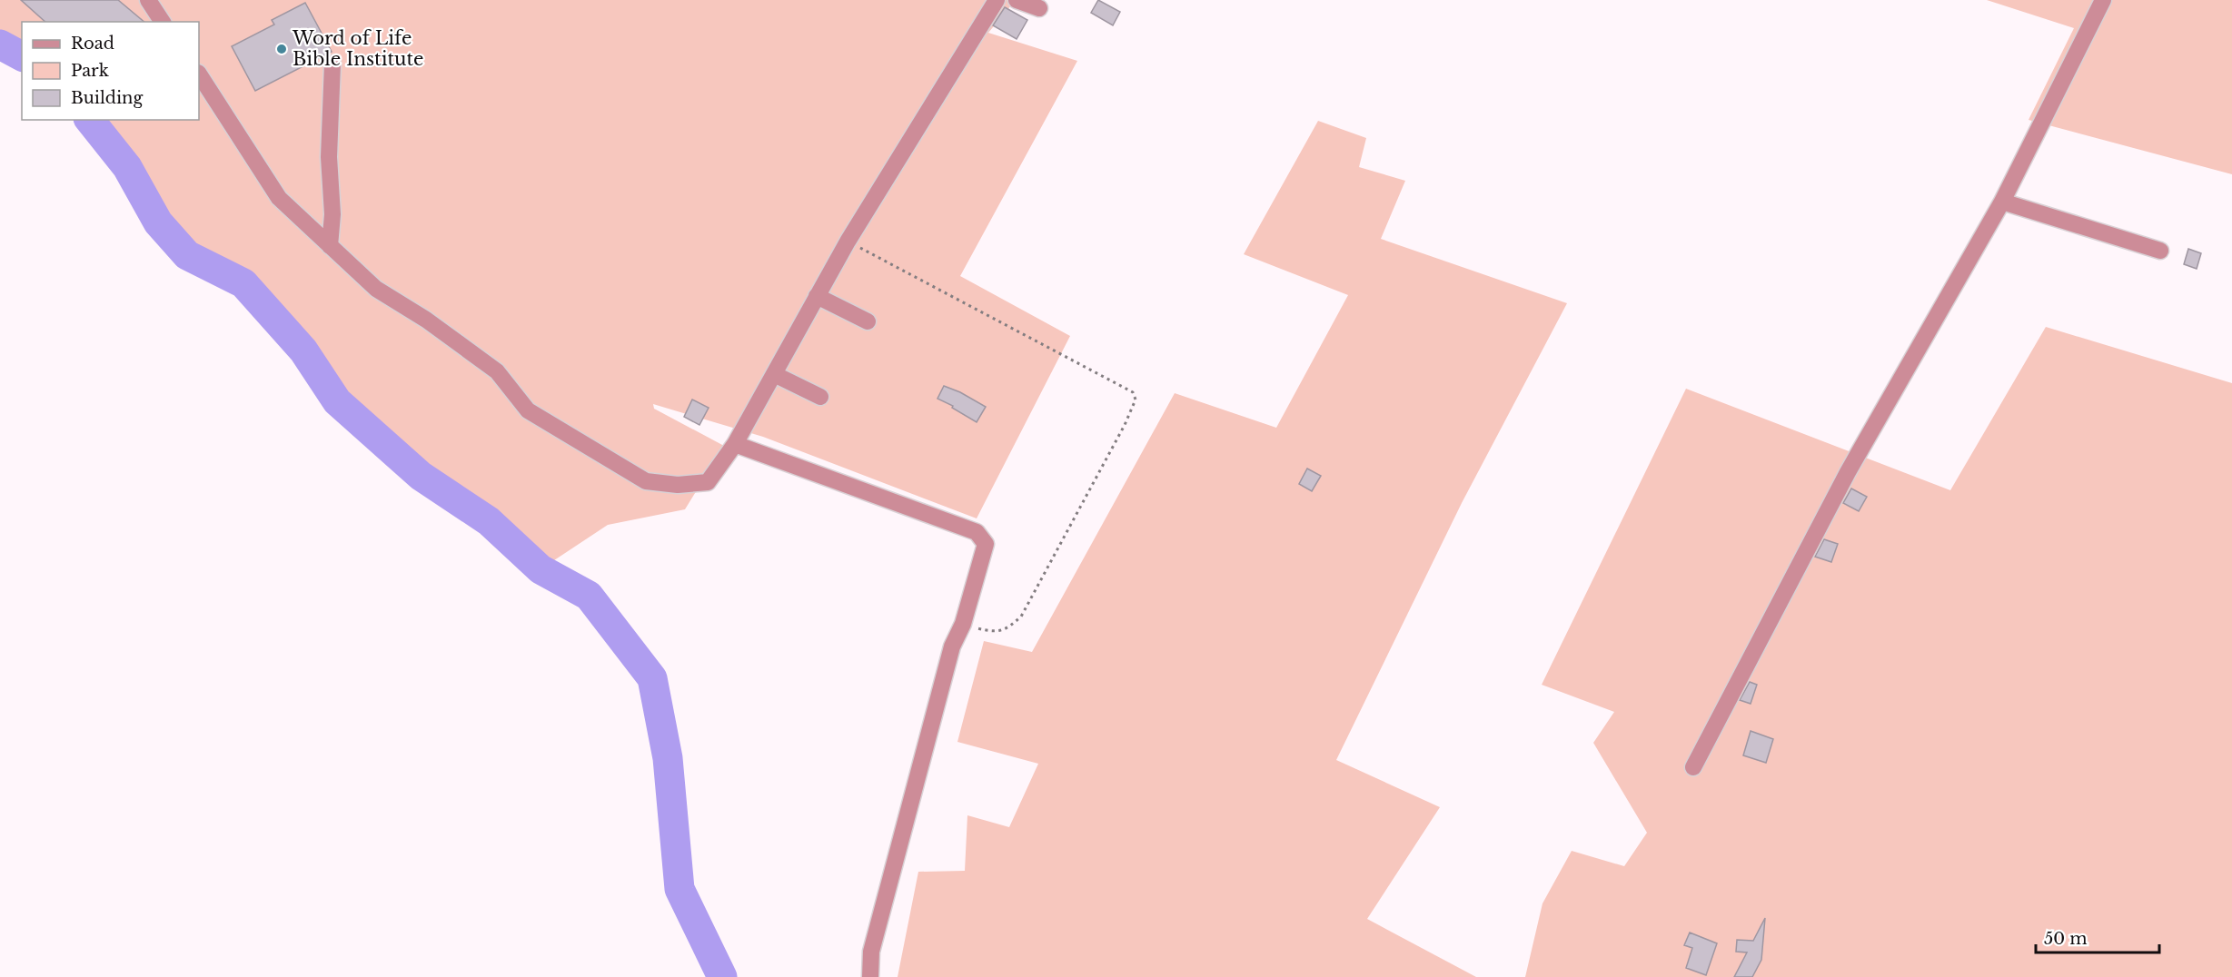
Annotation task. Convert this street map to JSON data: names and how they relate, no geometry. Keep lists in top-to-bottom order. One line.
{"places":["Word of Life Bible Institute"],"legend":["Road","Park","Building"],"scale_bar":"50 m"}
